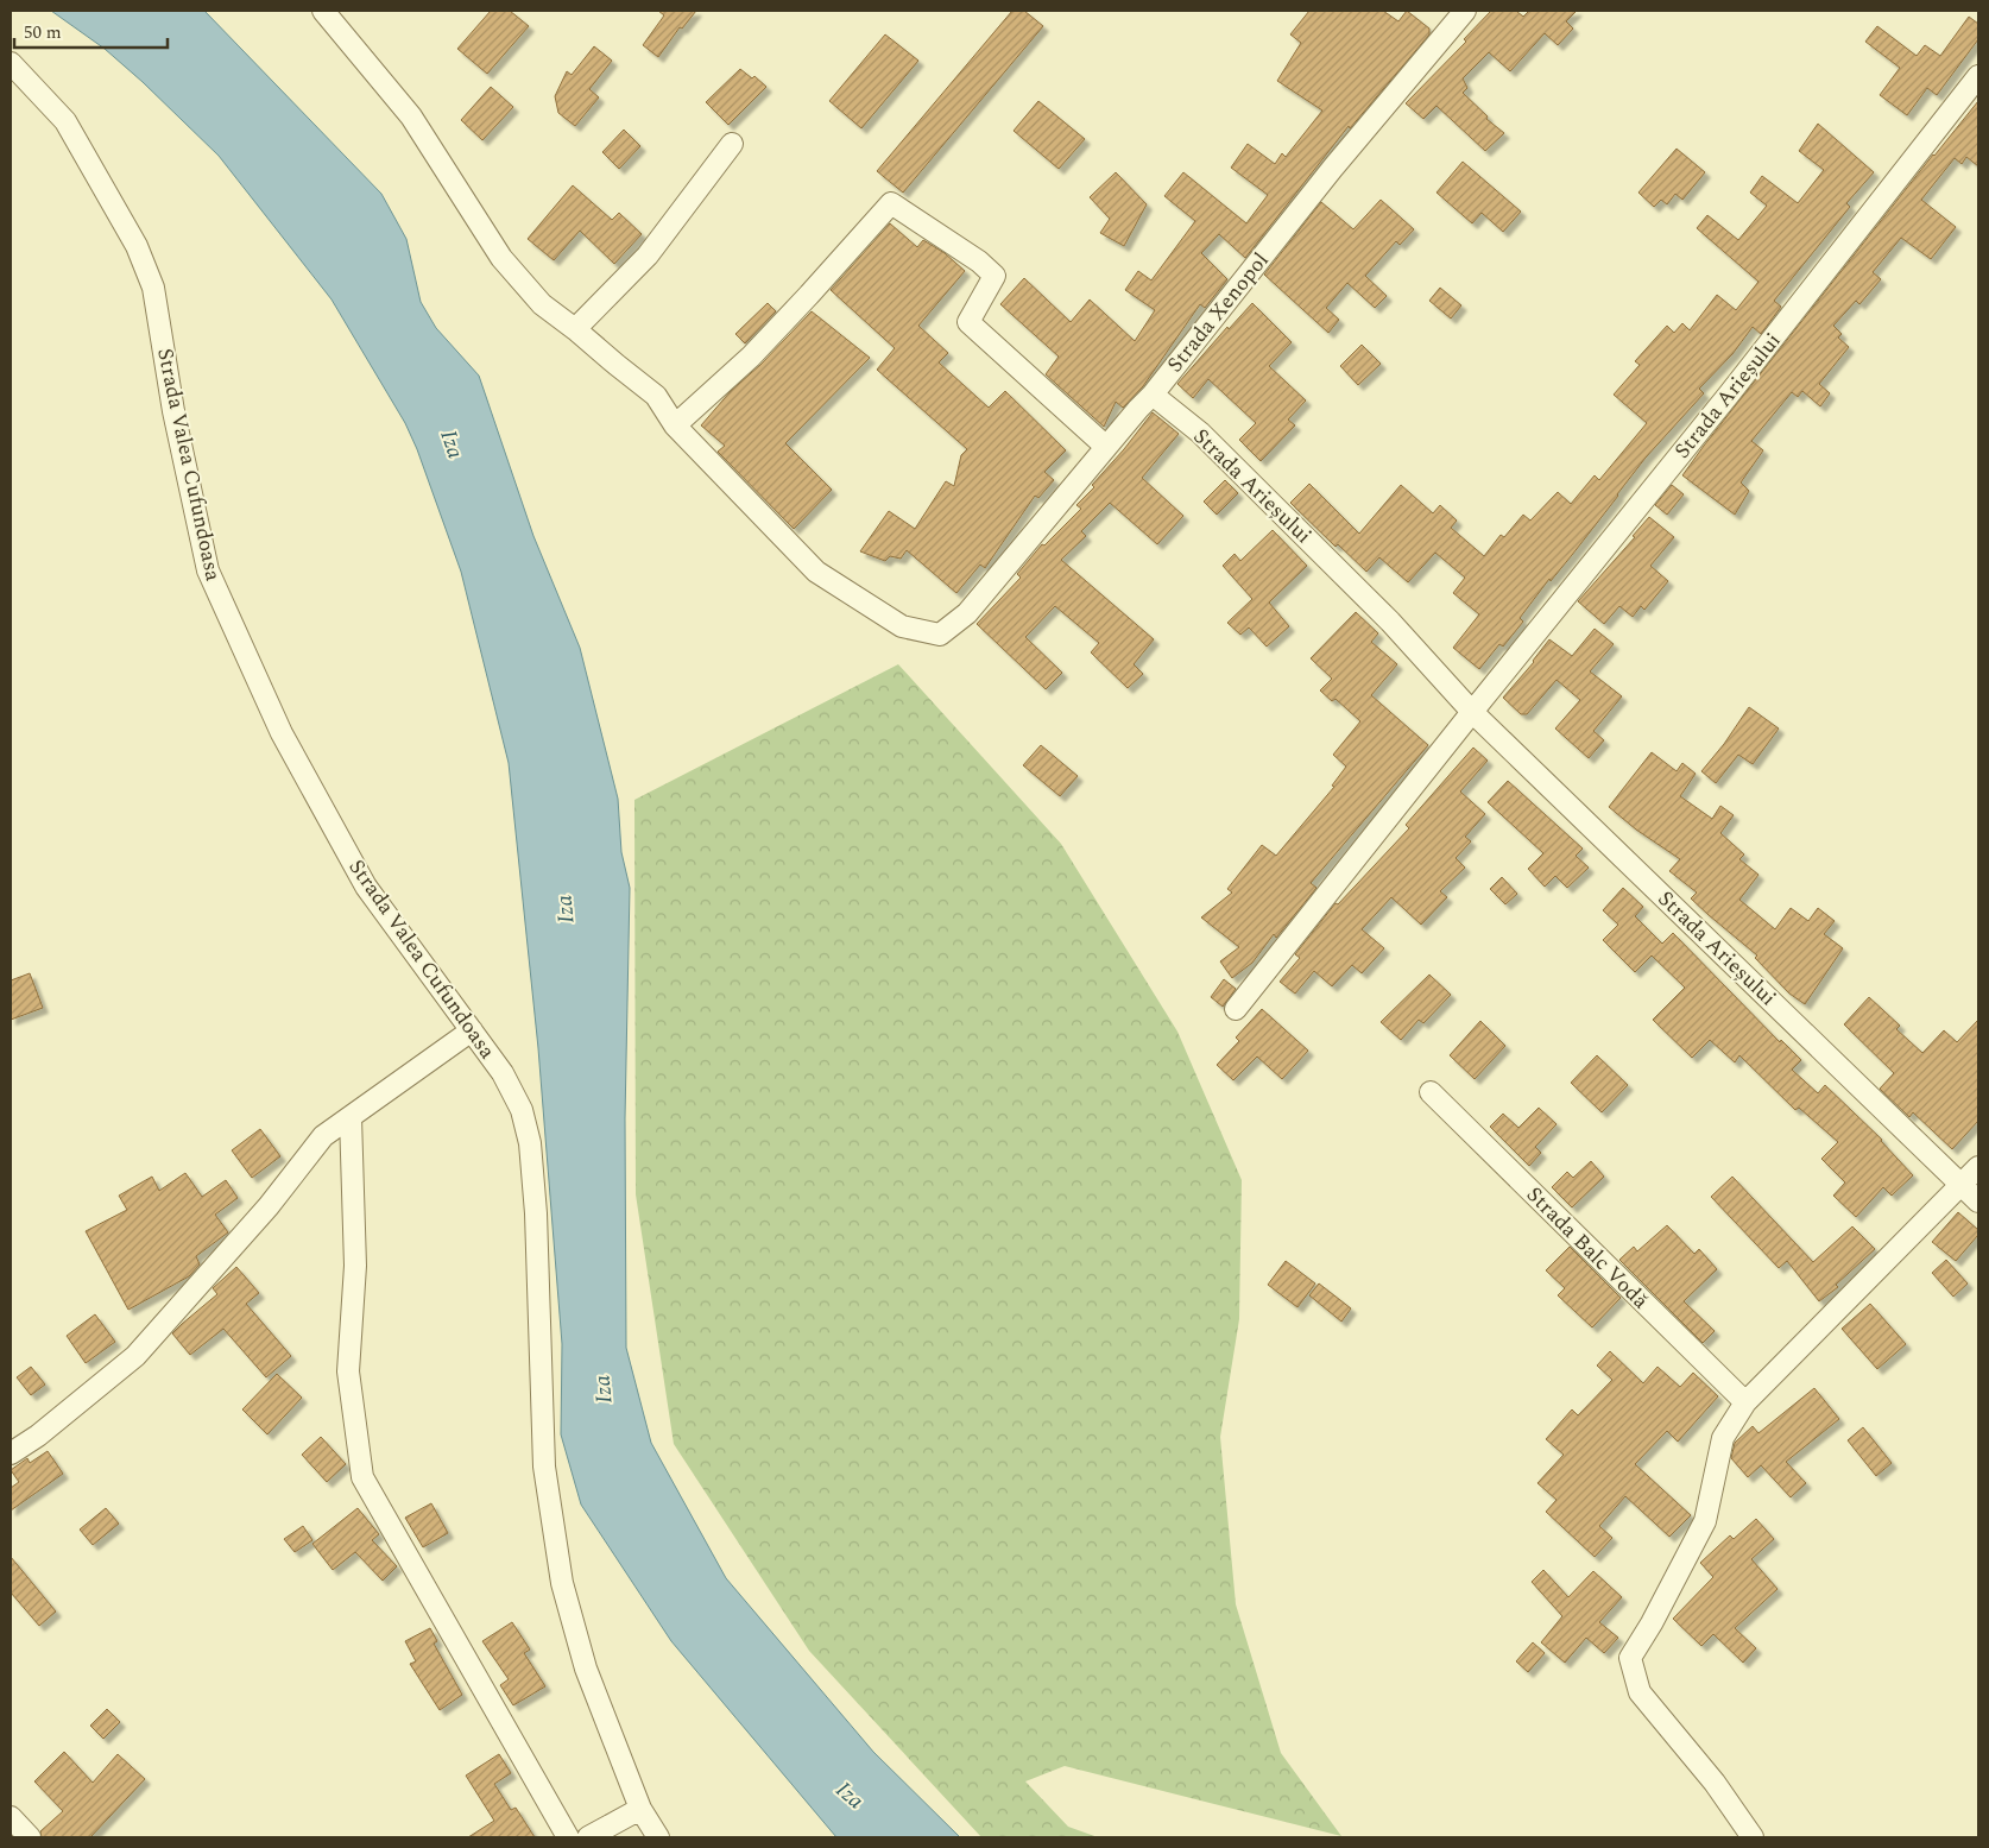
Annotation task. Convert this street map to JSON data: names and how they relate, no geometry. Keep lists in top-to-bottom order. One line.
{"streets":{"street":["Strada Xenopol","Strada Arieșului","Strada Valea Cufundoasa","Strada Balc Vodă"]},"crossings":[["Strada Xenopol","Strada Arieșului"]],"water":["Iza"],"scale_bar":"50 m"}
